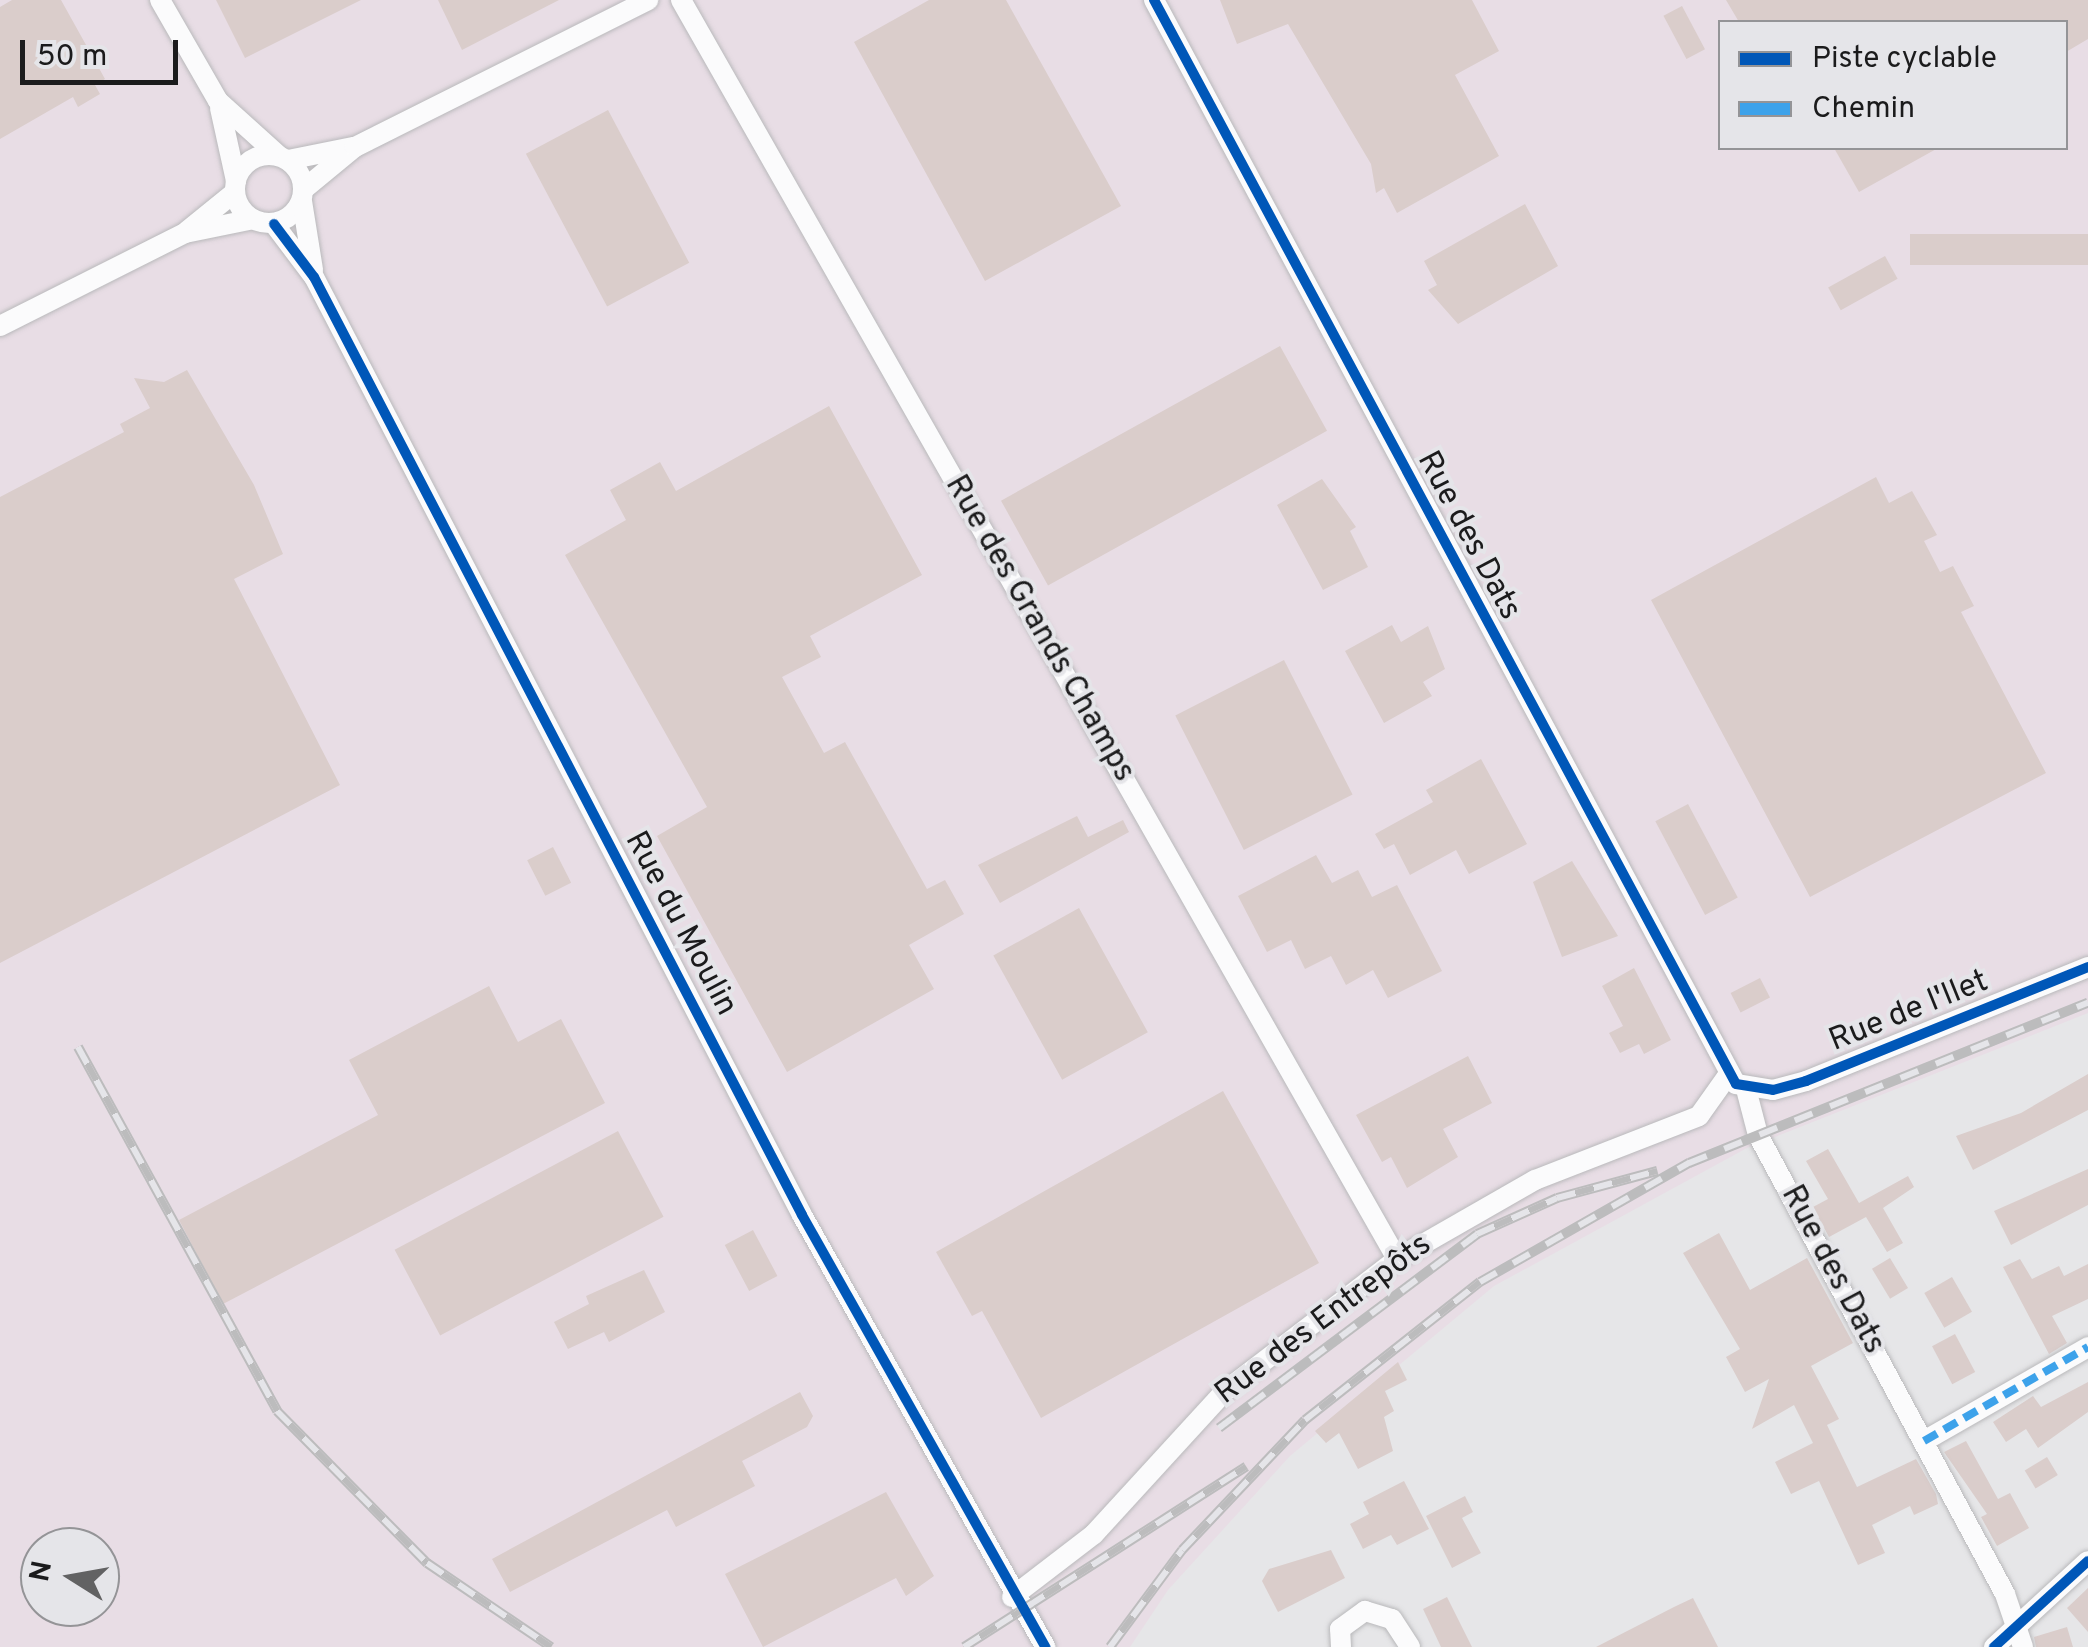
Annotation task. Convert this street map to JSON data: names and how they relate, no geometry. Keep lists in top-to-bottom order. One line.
{"streets":{"street":["Rue des Dats","Rue des Grands Champs","Rue du Moulin","Rue de l'Ilet","Rue des Entrepôts"]},"crossings":[["Rue des Dats","Rue de l'Ilet"],["Rue des Dats","Rue des Entrepôts"],["Rue des Grands Champs","Rue des Entrepôts"],["Rue du Moulin","Rue des Entrepôts"]],"legend":["Piste cyclable","Chemin"],"scale_bar":"50 m","north":"left"}
